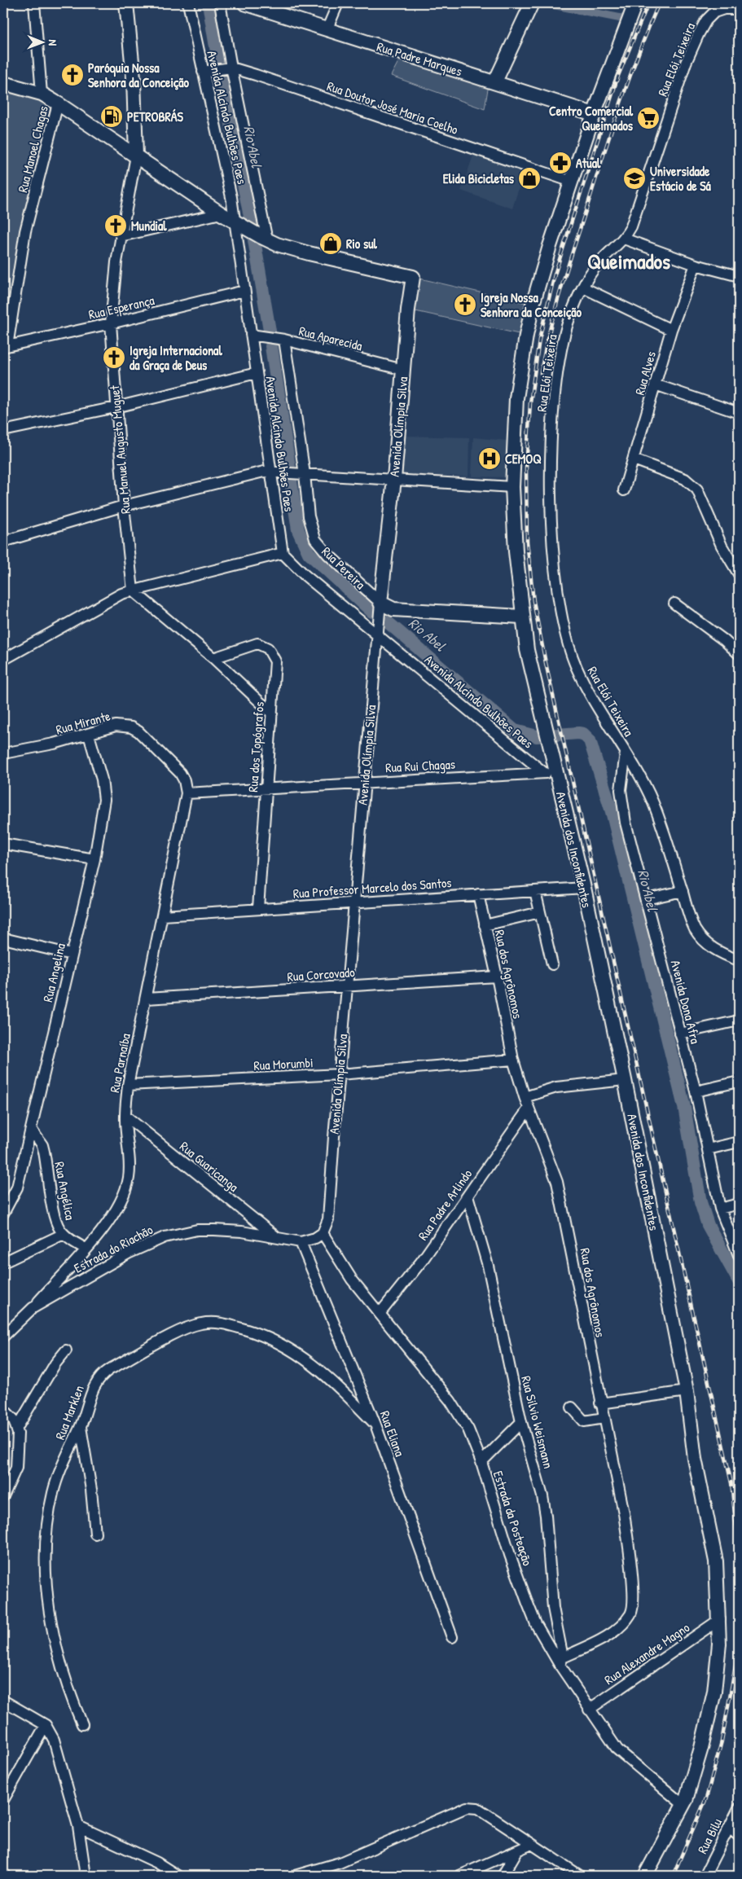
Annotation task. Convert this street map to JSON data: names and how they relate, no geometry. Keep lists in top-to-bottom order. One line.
{"streets":{"main road":["Rua Padre Marques","Avenida Olímpia Silva","Rua Manuel Augusto Muguet","Rua Pereira","Avenida dos Inconfidentes"],"street":["Rua Elói Teixeira","Rua Doutor José Maria Coelho","Avenida Alcindo Bulhões Paes","Rua Manoel Chagas","Rua Esperança","Rua Aparecida","Rua Alves","Rua Mirante","Rua dos Topógrafos","Rua Rui Chagas","Rua Professor Marcelo dos Santos","Rua Angelina","Rua Corcovado","Rua dos Agrônomos","Avenida Dona Afra","Rua Parnaíba","Rua Morumbi","Rua Guaricanga","Rua Angélica","Rua Padre Arlindo","Estrada do Riachão","Rua Marklen","Rua Silvio Weismann","Rua Eliana","Estrada da Posteação","Rua Alexandre Magno","Rua Bilu"]},"crossings":[["Rua Padre Marques","Avenida dos Inconfidentes"],["Rua Elói Teixeira","Avenida Dona Afra"],["Rua Doutor José Maria Coelho","Avenida Alcindo Bulhões Paes"],["Rua Doutor José Maria Coelho","Avenida dos Inconfidentes"],["Avenida Alcindo Bulhões Paes","Rua Esperança"],["Avenida Alcindo Bulhões Paes","Rua Aparecida"],["Avenida Alcindo Bulhões Paes","Avenida Olímpia Silva"],["Avenida Alcindo Bulhões Paes","Rua Rui Chagas"],["Rua Manoel Chagas","Rua Esperança"],["Rua Esperança","Rua Manuel Augusto Muguet"],["Rua Aparecida","Avenida Olímpia Silva"],["Rua Aparecida","Rua Pereira"],["Avenida Olímpia Silva","Rua Pereira"],["Avenida Olímpia Silva","Rua Rui Chagas"],["Avenida Olímpia Silva","Rua Professor Marcelo dos Santos"],["Avenida Olímpia Silva","Rua Corcovado"],["Avenida Olímpia Silva","Rua Morumbi"],["Avenida Olímpia Silva","Estrada da Posteação"],["Rua Pereira","Avenida dos Inconfidentes"],["Rua Mirante","Rua Rui Chagas"],["Rua Mirante","Rua Angelina"],["Rua Mirante","Rua Parnaíba"],["Rua dos Topógrafos","Rua Rui Chagas"],["Rua dos Topógrafos","Rua Professor Marcelo dos Santos"],["Rua Rui Chagas","Avenida dos Inconfidentes"],["Rua Rui Chagas","Rua Parnaíba"],["Avenida dos Inconfidentes","Rua Professor Marcelo dos Santos"],["Avenida dos Inconfidentes","Estrada da Posteação"],["Avenida dos Inconfidentes","Rua Alexandre Magno"],["Rua Professor Marcelo dos Santos","Rua dos Agrônomos"],["Rua Professor Marcelo dos Santos","Rua Parnaíba"],["Rua Angelina","Rua Angélica"],["Rua Corcovado","Rua dos Agrônomos"],["Rua Corcovado","Rua Parnaíba"],["Rua dos Agrônomos","Rua Morumbi"],["Rua dos Agrônomos","Rua Padre Arlindo"],["Rua dos Agrônomos","Rua Silvio Weismann"],["Rua dos Agrônomos","Estrada da Posteação"],["Rua Parnaíba","Rua Morumbi"],["Rua Parnaíba","Rua Guaricanga"],["Rua Parnaíba","Rua Angélica"],["Rua Parnaíba","Estrada do Riachão"],["Rua Guaricanga","Estrada do Riachão"],["Rua Padre Arlindo","Rua Silvio Weismann"],["Rua Padre Arlindo","Estrada da Posteação"],["Estrada do Riachão","Rua Eliana"],["Rua Marklen","Rua Eliana"],["Rua Silvio Weismann","Estrada da Posteação"],["Estrada da Posteação","Rua Alexandre Magno"]],"districts":["Queimados"],"water":["Rio Abel"],"places":{"church":["Paróquia Nossa Senhora da Conceição","Mundial","Igreja Nossa Senhora da Conceição","Igreja Internacional da Graça de Deus"],"fuel station":["PETROBRÁS"],"supermarket":["Centro Comercial Queimados"],"pharmacy":["Atual"],"shop":["Elida Bicicletas","Rio sul"],"school or university":["Universidade Estácio de Sá"],"hospital":["CEMOQ"]},"north":"right"}
